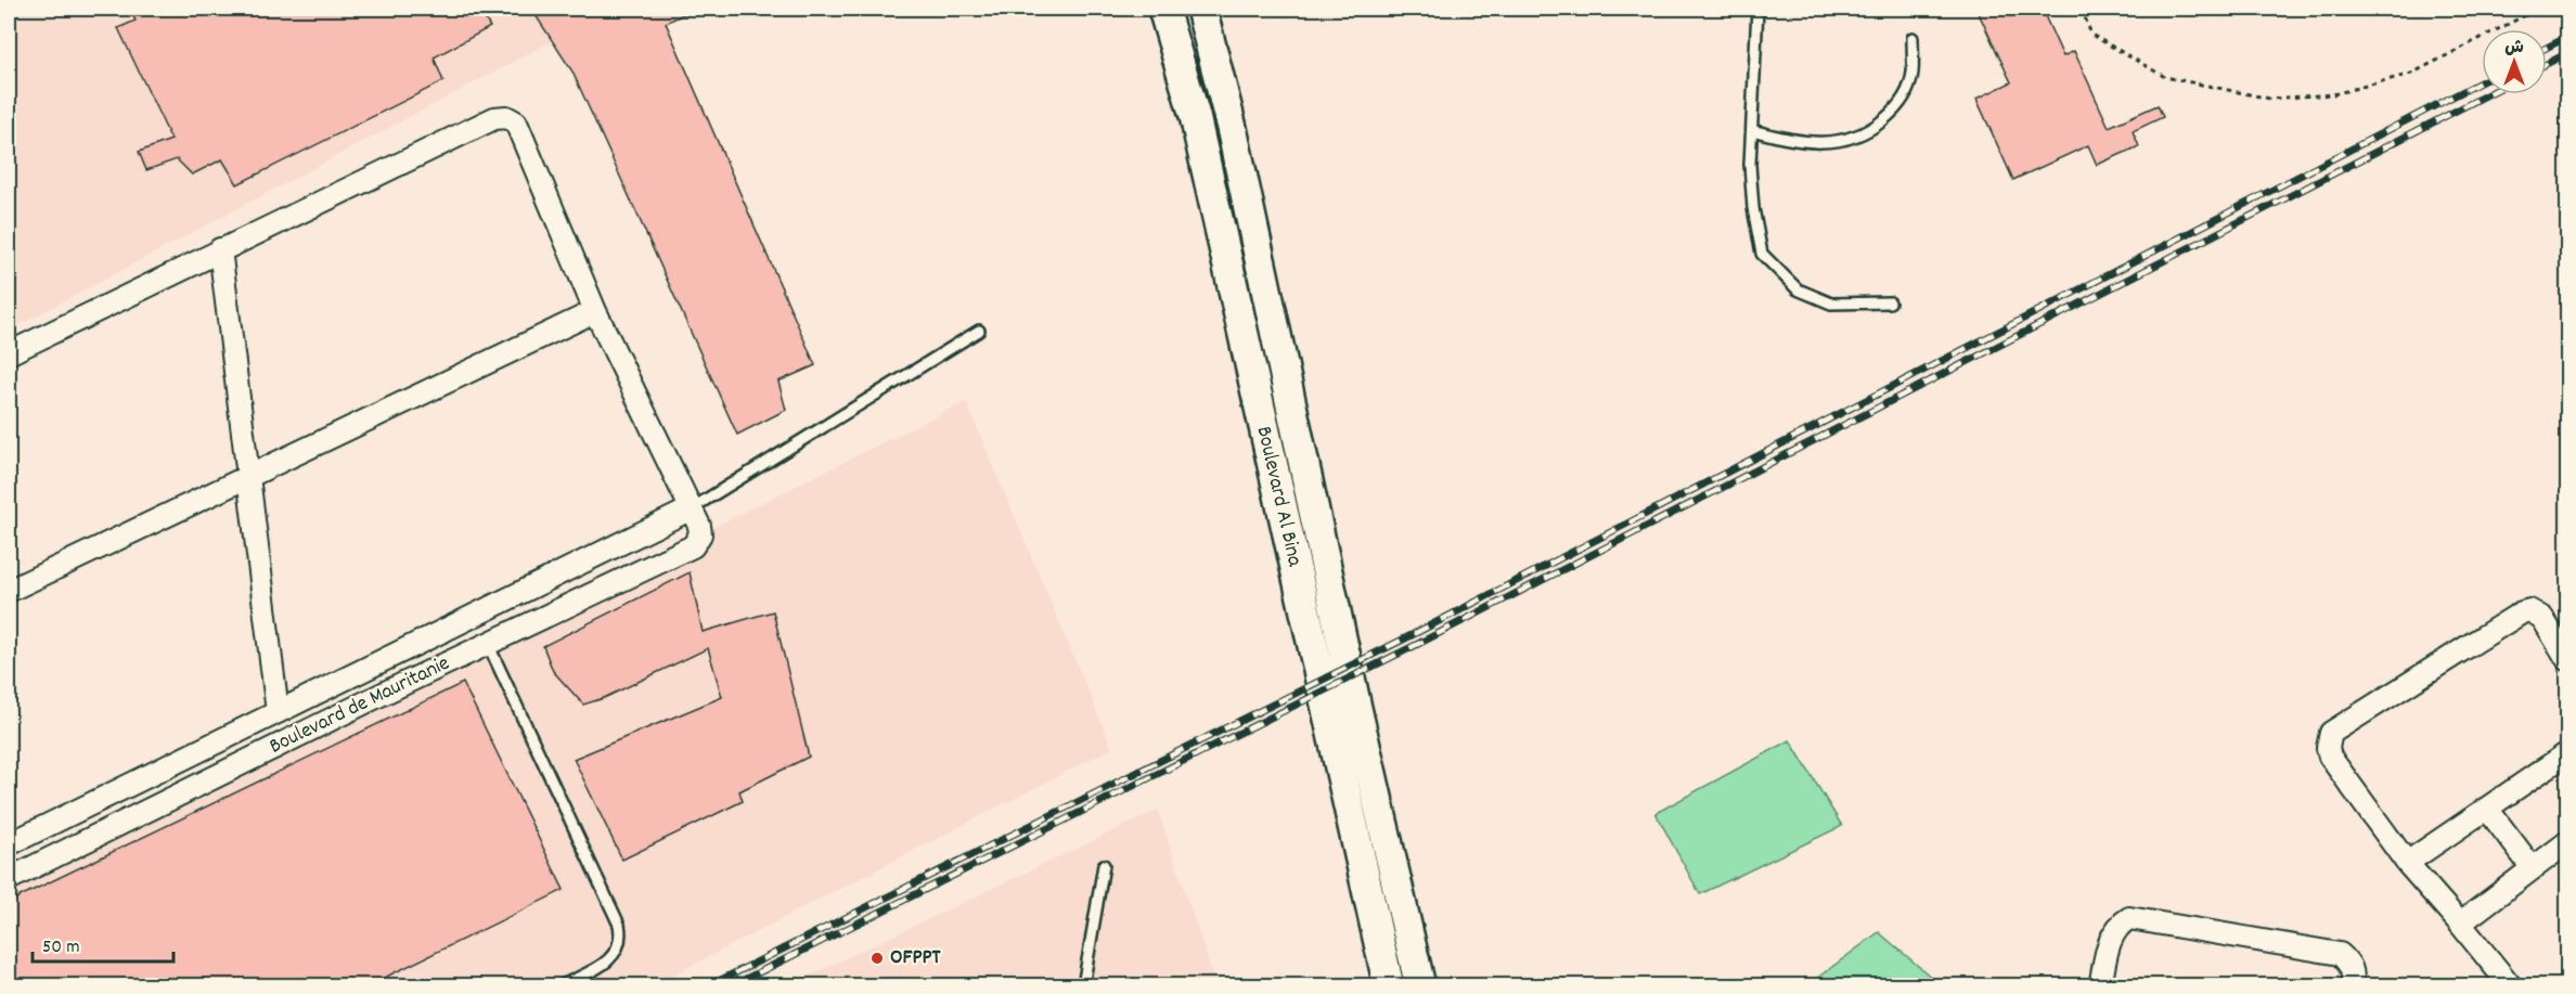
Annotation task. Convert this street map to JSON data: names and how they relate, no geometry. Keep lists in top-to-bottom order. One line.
{"streets":{"main road":["Boulevard Al Bina"],"street":["Boulevard de Mauritanie"]},"places":["OFPPT"],"scale_bar":"50 m","north":"top"}
